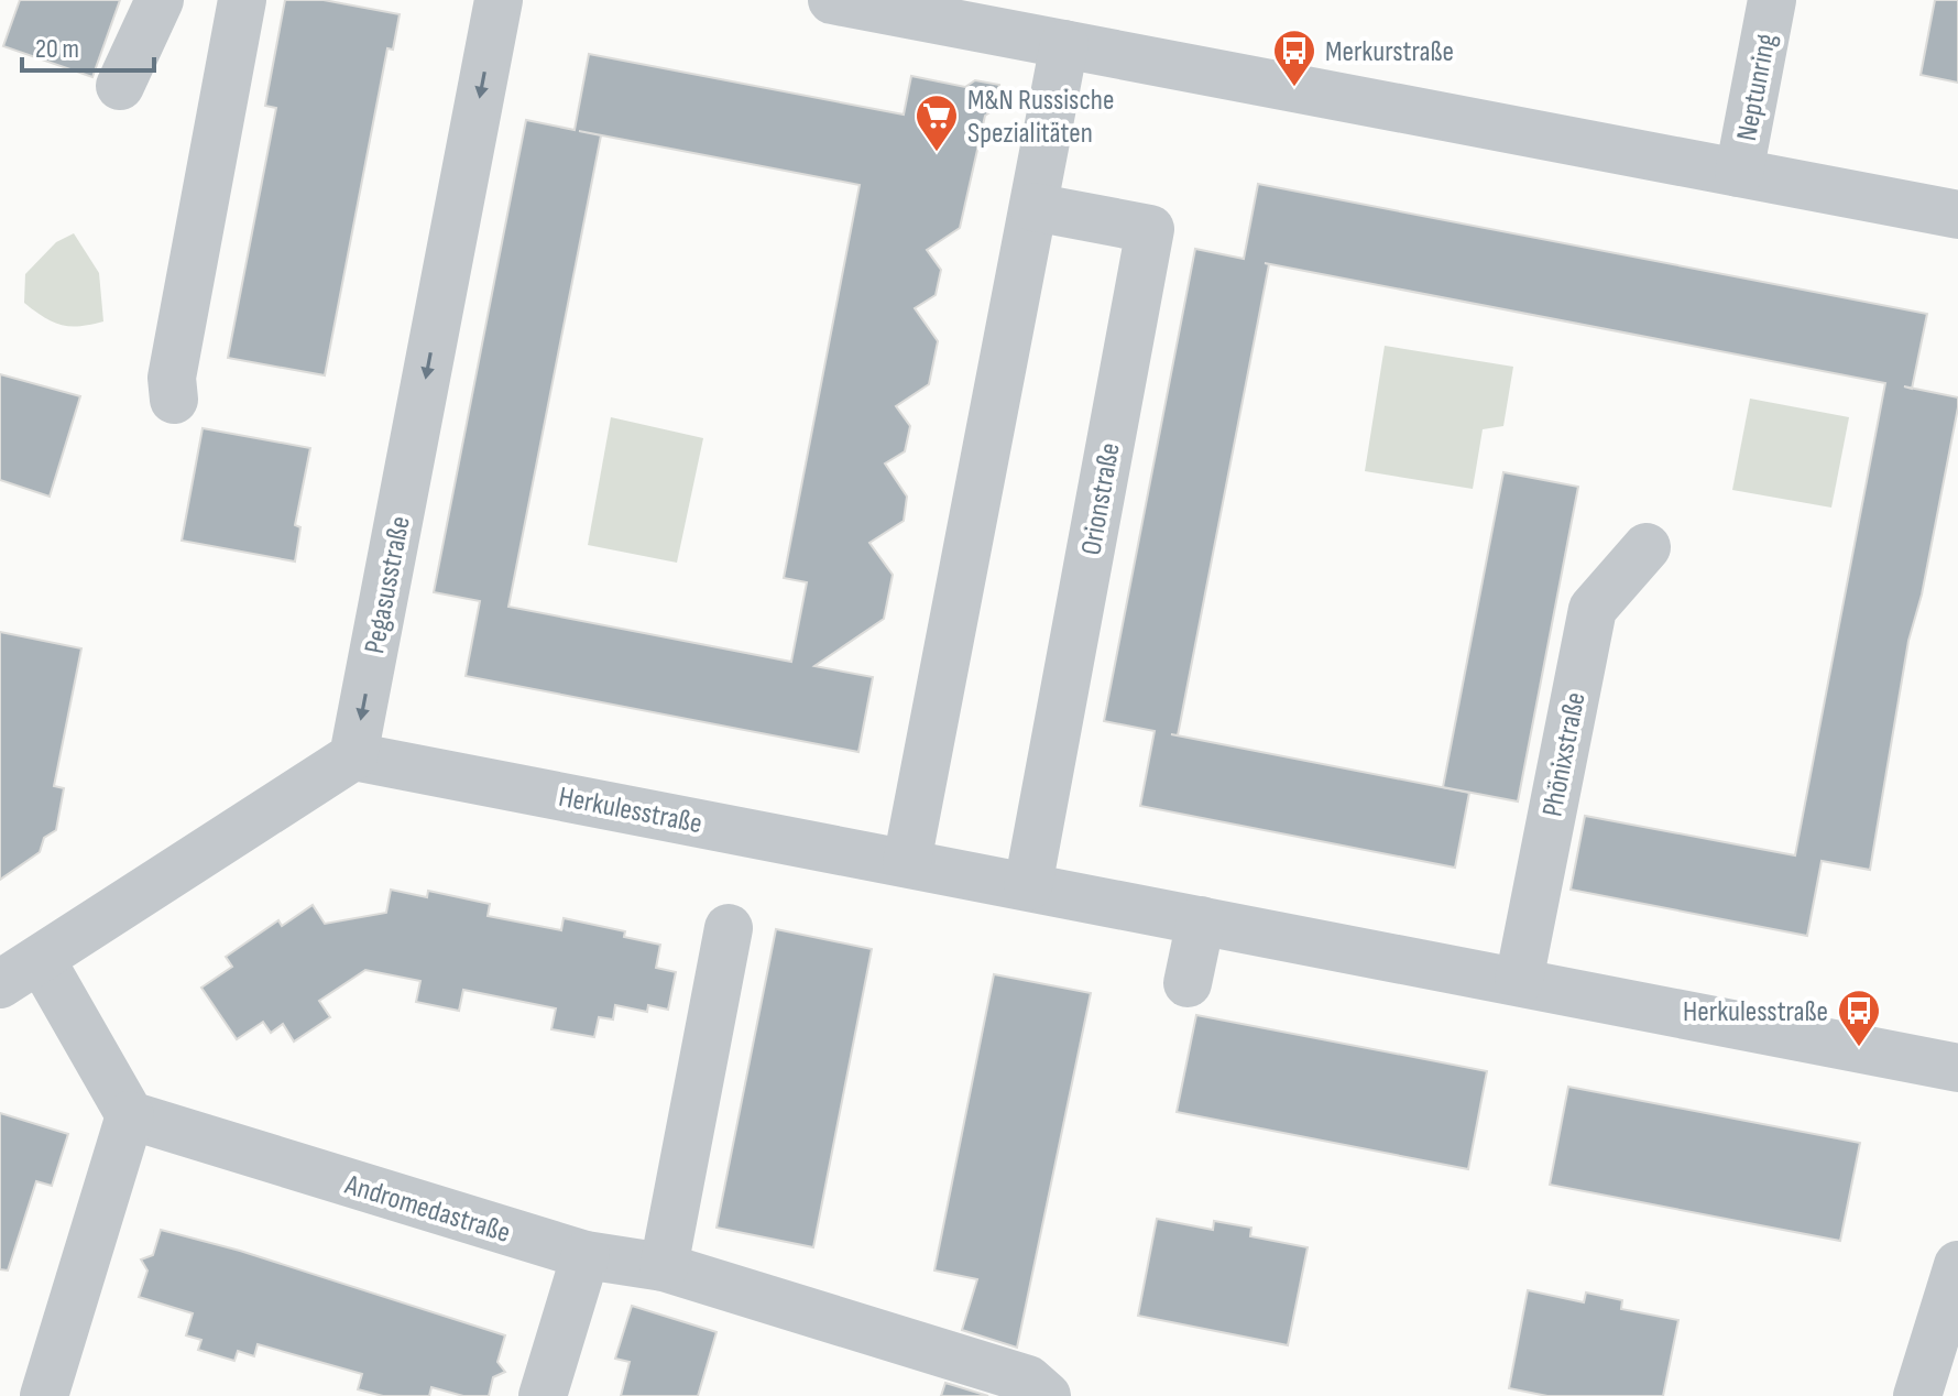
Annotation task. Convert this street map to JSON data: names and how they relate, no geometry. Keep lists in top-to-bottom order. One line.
{"streets":{"street":["Neptunring","Orionstraße","Pegasusstraße","Phönixstraße","Herkulesstraße","Andromedastraße"]},"crossings":[["Orionstraße","Herkulesstraße"],["Pegasusstraße","Herkulesstraße"],["Phönixstraße","Herkulesstraße"]],"places":{"bus stop":["Merkurstraße","Herkulesstraße"],"supermarket":["M&N Russische Spezialitäten"]},"scale_bar":"20 m"}
